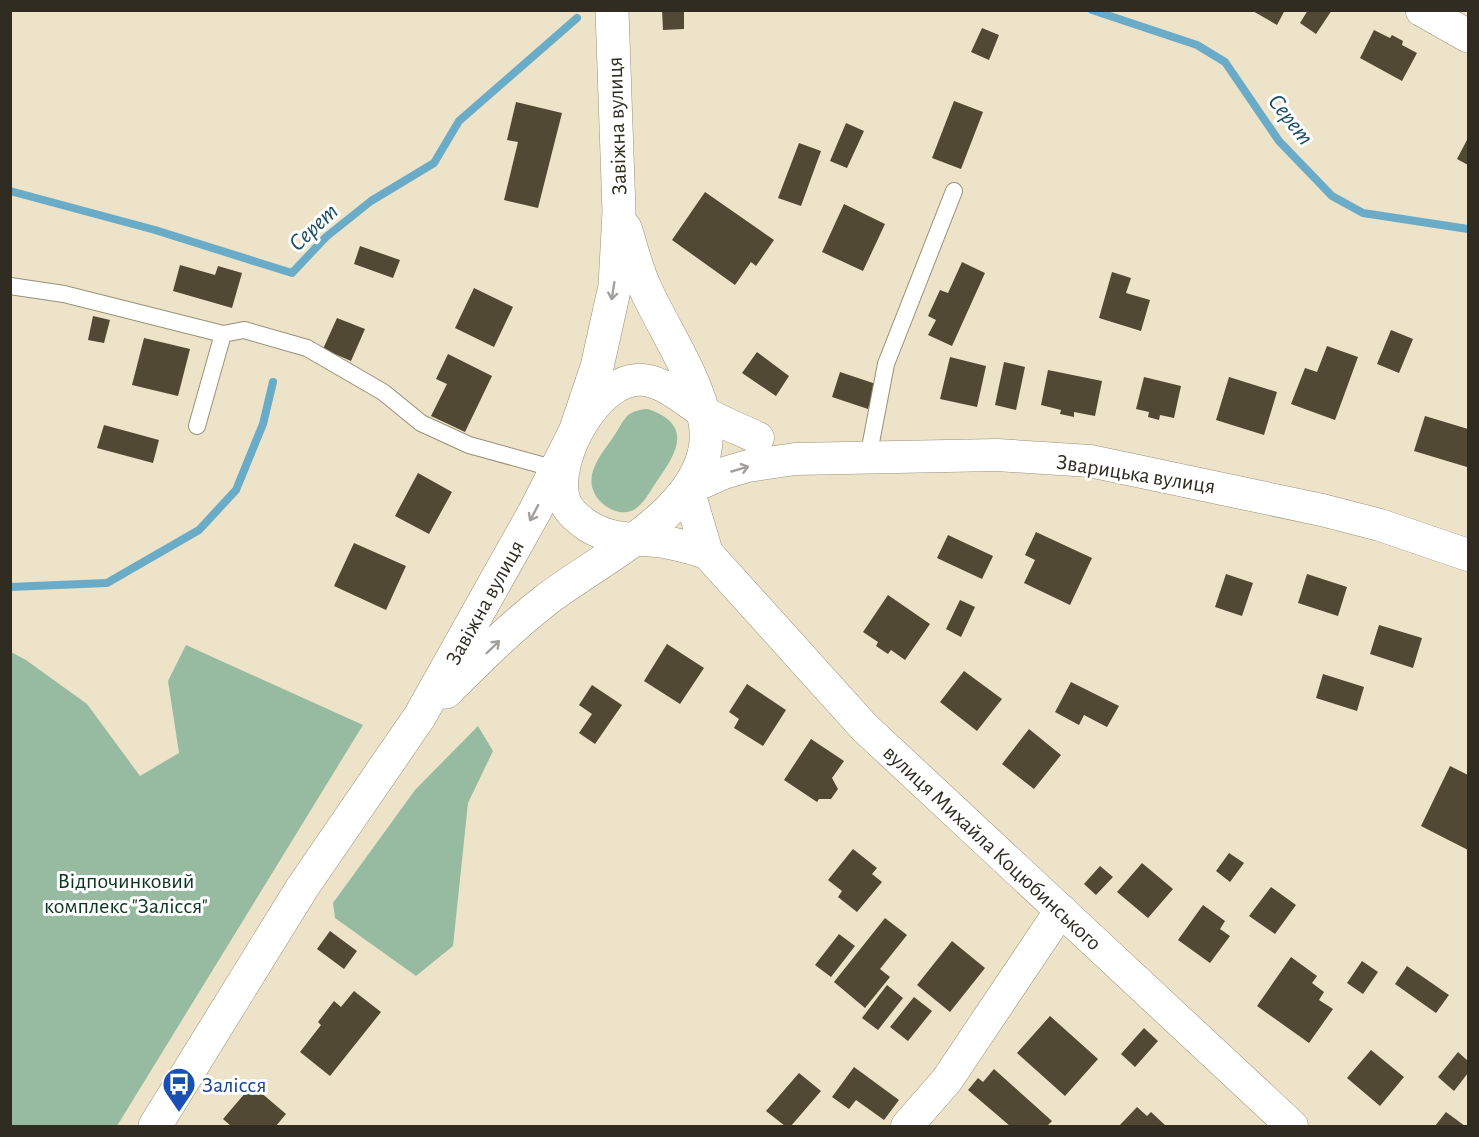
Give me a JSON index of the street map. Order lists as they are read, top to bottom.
{
  "streets": {
    "main road": ["Завіжна вулиця"],
    "street": ["Зварицька вулиця", "вулиця Михайла Коцюбинського"]
  },
  "crossings": [
    ["Завіжна вулиця", "Зварицька вулиця"]
  ],
  "one_way": ["Завіжна вулиця"],
  "water": ["Серет"],
  "parks": ["Відпочинковий комплекс \"Залісся\""],
  "places": {
    "bus stop": ["Залісся"]
  }
}
